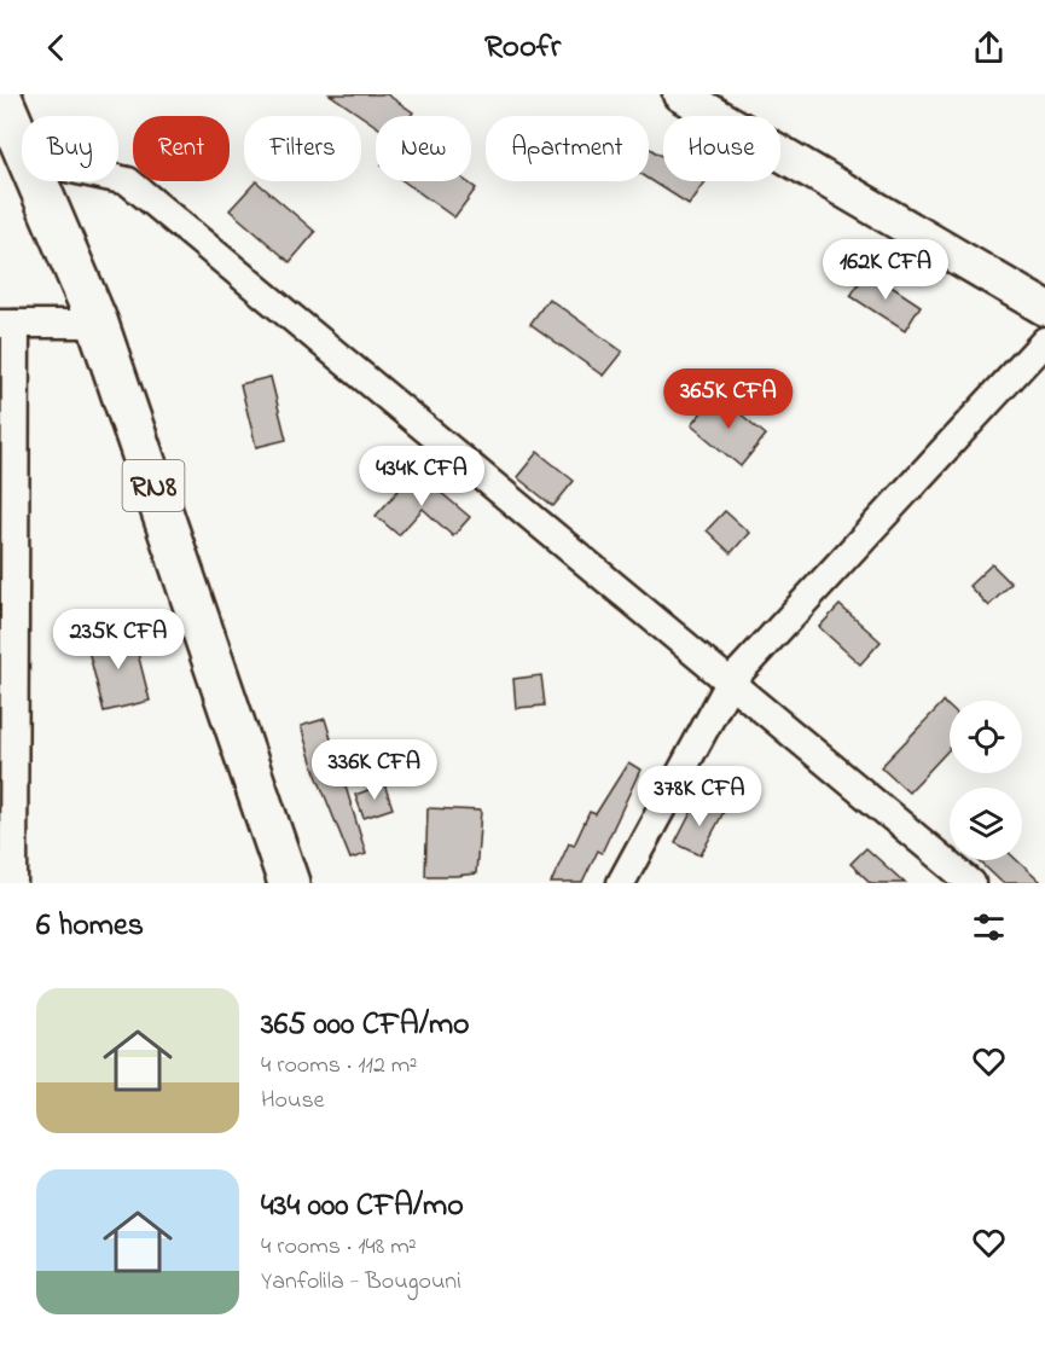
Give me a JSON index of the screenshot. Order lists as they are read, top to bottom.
{
  "streets": {
    "main road": ["RN8"]
  },
  "page": {
    "header": "Roofr",
    "chip": [
      "Buy",
      "Rent",
      "Filters",
      "New",
      "Apartment",
      "House"
    ],
    "price": [
      "162K CFA",
      "365K CFA",
      "434K CFA",
      "235K CFA",
      "336K CFA",
      "378K CFA"
    ],
    "heading": "6 homes",
    "list": [
      {
        "name": "365 000 CFA/mo",
        "note": "4 rooms · 112 m² · House"
      },
      {
        "name": "434 000 CFA/mo",
        "note": "4 rooms · 148 m² · Yanfolila - Bougouni"
      }
    ]
  }
}
